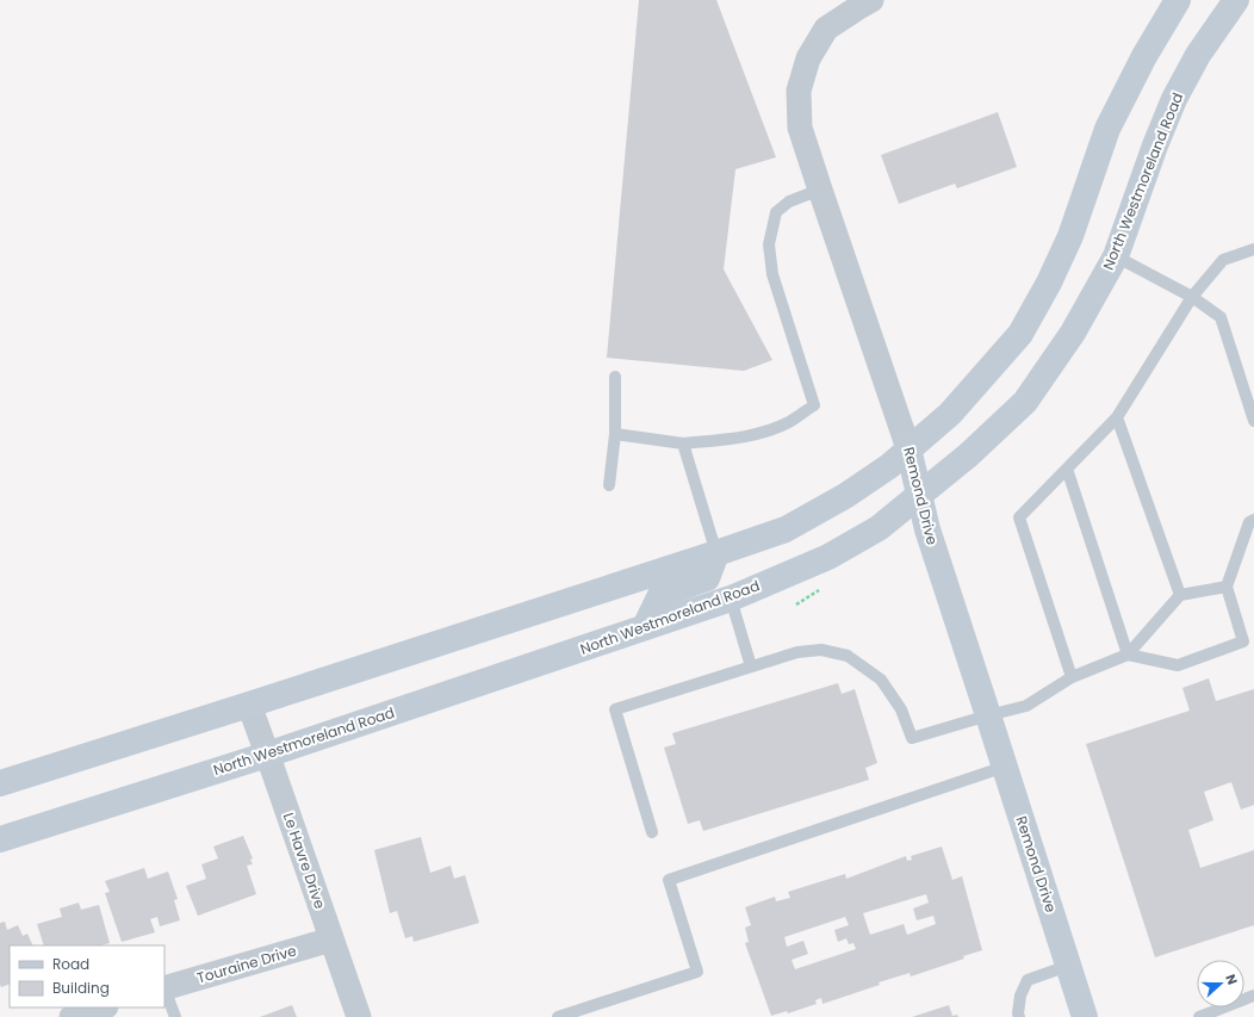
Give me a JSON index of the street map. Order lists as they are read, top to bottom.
{
  "streets": {
    "main road": ["North Westmoreland Road", "Remond Drive"],
    "street": ["Le Havre Drive", "Touraine Drive"]
  },
  "crossings": [
    ["North Westmoreland Road", "Remond Drive"],
    ["North Westmoreland Road", "Le Havre Drive"],
    ["Le Havre Drive", "Touraine Drive"]
  ],
  "legend": ["Road", "Building"],
  "north": "right"
}
